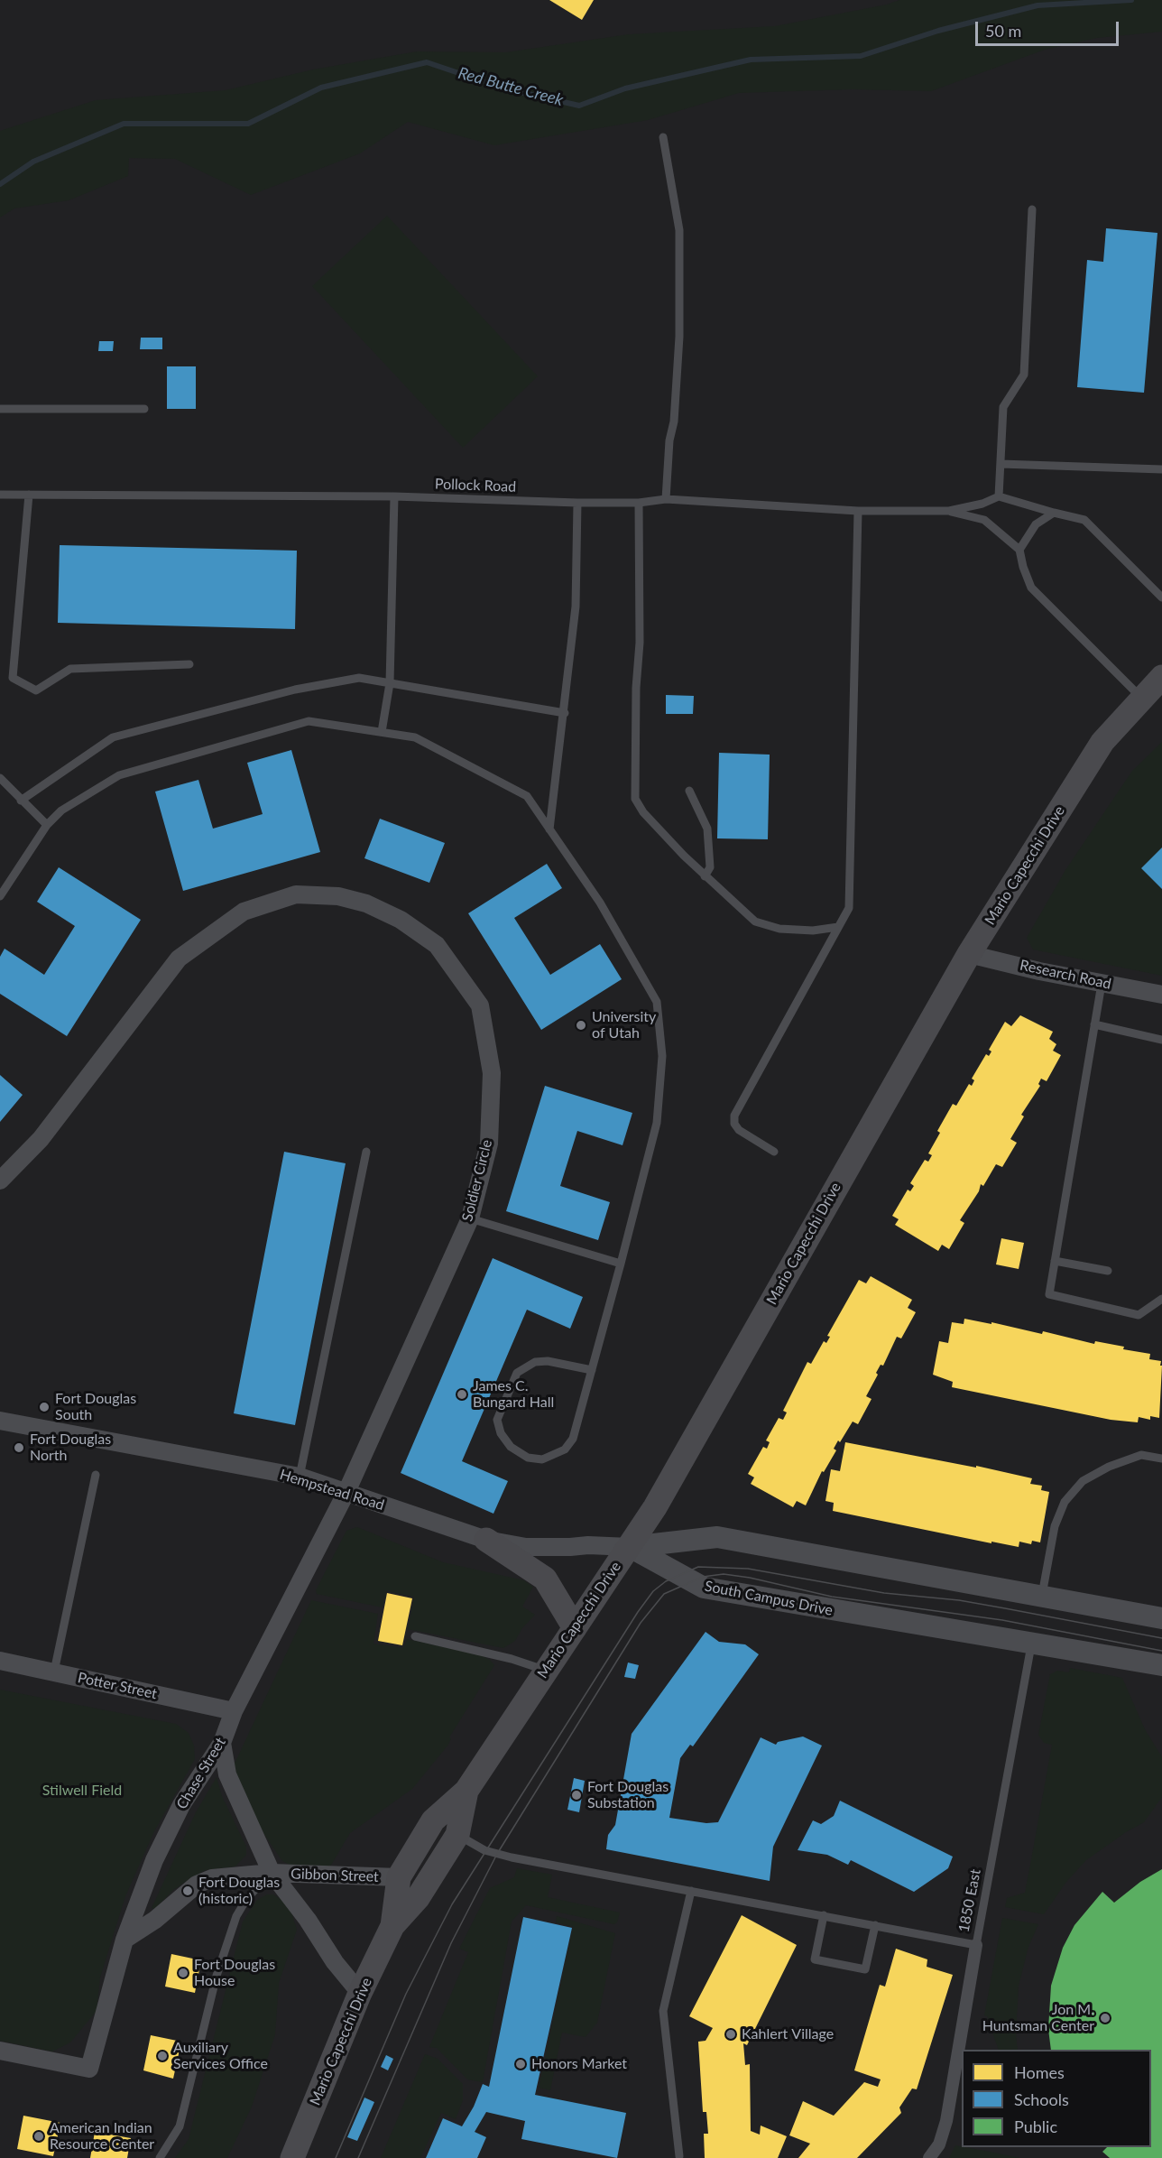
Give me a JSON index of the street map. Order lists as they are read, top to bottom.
{
  "streets": {
    "main road": ["Mario Capecchi Drive"],
    "street": [
      "Research Road",
      "Soldier Circle",
      "Hempstead Road",
      "South Campus Drive",
      "Potter Street",
      "Chase Street",
      "Gibbon Street",
      "1850 East"
    ],
    "lane": ["Pollock Road"]
  },
  "crossings": [
    ["Mario Capecchi Drive", "Research Road"],
    ["Mario Capecchi Drive", "Hempstead Road"],
    ["Mario Capecchi Drive", "South Campus Drive"],
    ["Mario Capecchi Drive", "Gibbon Street"],
    ["Soldier Circle", "Hempstead Road"],
    ["Soldier Circle", "Chase Street"],
    ["Hempstead Road", "South Campus Drive"],
    ["Hempstead Road", "Chase Street"],
    ["South Campus Drive", "1850 East"],
    ["Potter Street", "Chase Street"],
    ["Chase Street", "Gibbon Street"]
  ],
  "water": ["Red Butte Creek"],
  "parks": ["Stilwell Field"],
  "places": [
    "University of Utah",
    "James C. Bungard Hall",
    "Fort Douglas South",
    "Fort Douglas North",
    "Fort Douglas Substation",
    "Fort Douglas (historic)",
    "Fort Douglas House",
    "Jon M. Huntsman Center",
    "Kahlert Village",
    "Auxiliary Services Office",
    "Honors Market",
    "American Indian Resource Center"
  ],
  "legend": ["Homes", "Schools", "Public"],
  "scale_bar": "50 m"
}
